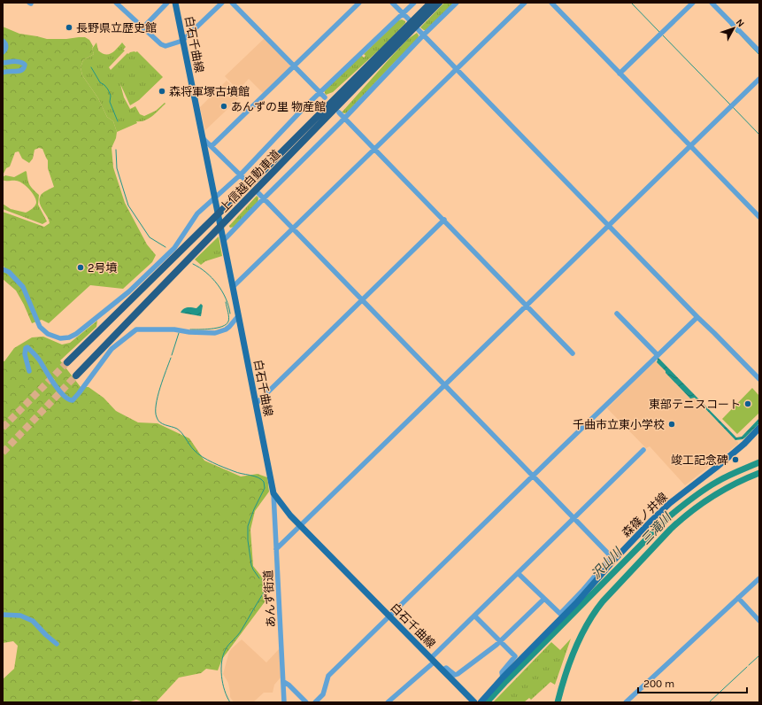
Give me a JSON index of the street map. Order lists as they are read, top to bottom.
{
  "streets": {
    "highway": ["上信越自動車道"],
    "main road": ["白石千曲線", "森篠ノ井線"],
    "street": ["あんず街道"]
  },
  "crossings": [
    ["白石千曲線", "あんず街道"]
  ],
  "water": ["三滝川", "沢山川"],
  "places": [
    "長野県立歴史館",
    "森将軍塚古墳館",
    "あんずの里 物産館",
    "2号墳",
    "東部テニスコート",
    "千曲市立東小学校",
    "竣工記念碑"
  ],
  "scale_bar": "200 m",
  "north": "top right"
}
